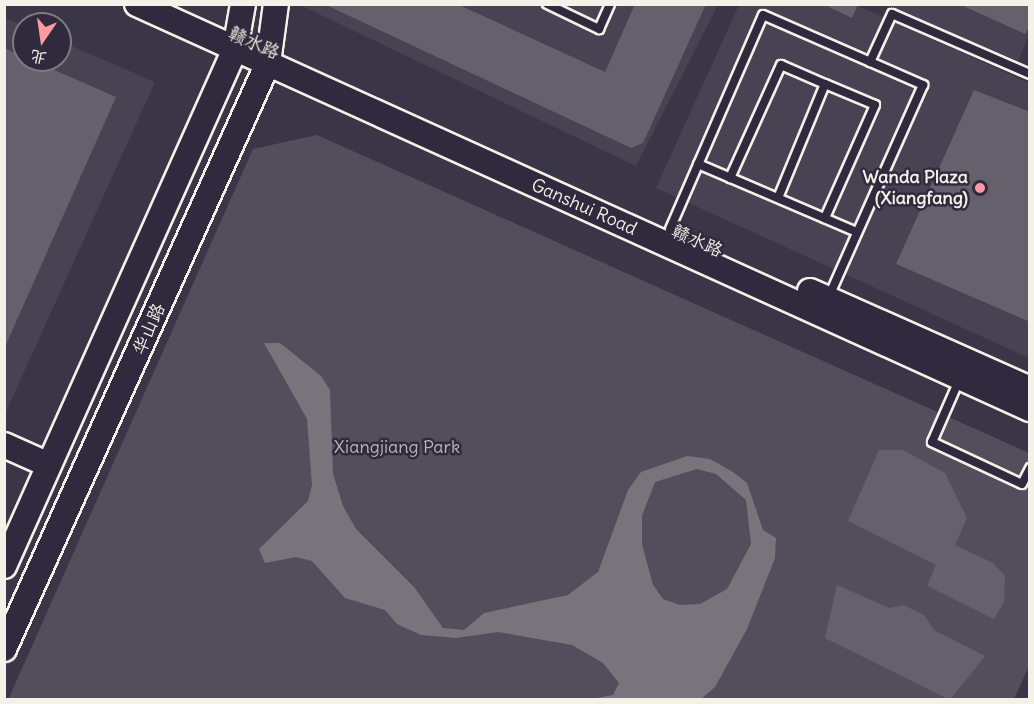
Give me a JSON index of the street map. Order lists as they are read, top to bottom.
{
  "streets": {
    "main road": ["赣水路", "Ganshui Road", "华山路"]
  },
  "crossings": [
    ["赣水路", "Ganshui Road"],
    ["赣水路", "华山路"],
    ["Ganshui Road", "华山路"]
  ],
  "parks": ["Xiangjiang Park"],
  "places": ["Wanda Plaza (Xiangfang)"],
  "north": "bottom"
}
